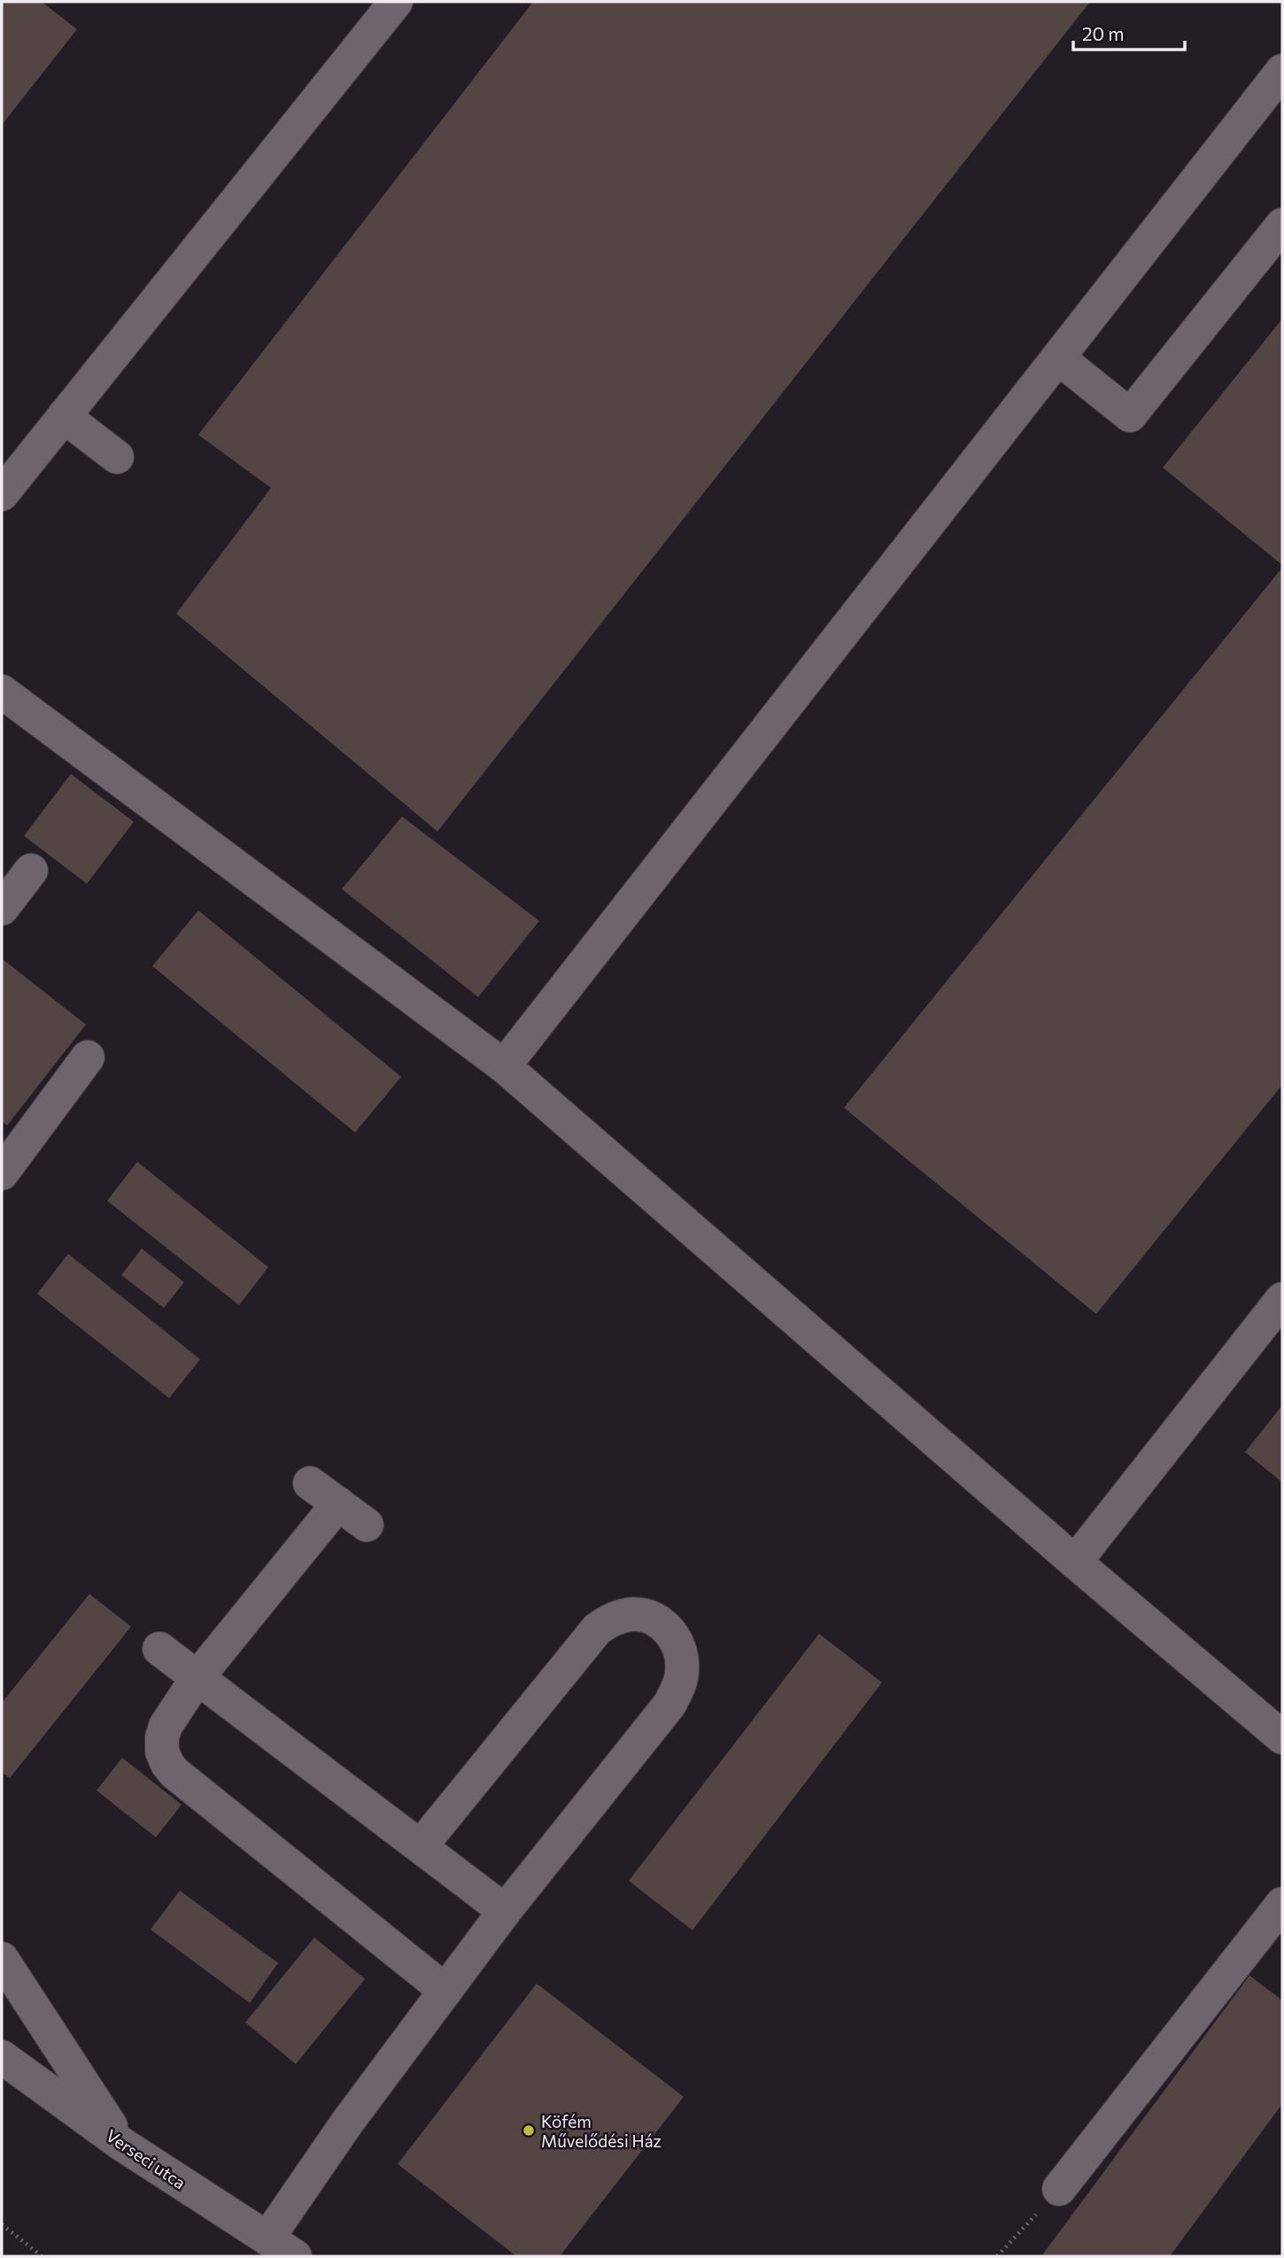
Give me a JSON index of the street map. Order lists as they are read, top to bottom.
{
  "streets": {
    "street": ["Verseci utca"]
  },
  "places": ["Köfém Művelődési Ház"],
  "scale_bar": "20 m"
}
